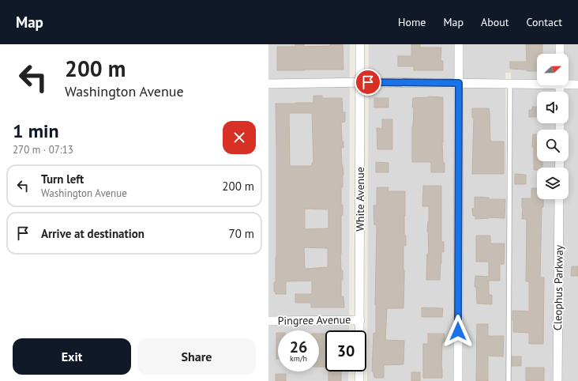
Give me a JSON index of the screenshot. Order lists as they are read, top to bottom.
{
  "streets": {
    "street": ["White Avenue", "Cleophus Parkway", "Pingree Avenue"]
  },
  "crossings": [
    ["White Avenue", "Pingree Avenue"]
  ],
  "north": "right",
  "page": {
    "header": "Map",
    "nav": [
      "Home",
      "Map",
      "About",
      "Contact"
    ],
    "turn": ["200 m", "Washington Avenue"],
    "heading": ["1 min", "270 m · 07:13"],
    "list": [
      {
        "name": "Turn left",
        "note": "Washington Avenue",
        "value": "200 m"
      },
      {
        "name": "Arrive at destination",
        "value": "70 m"
      }
    ],
    "speed": "26 km/h",
    "limit": "30",
    "buttons": ["Exit", "Share"]
  }
}
